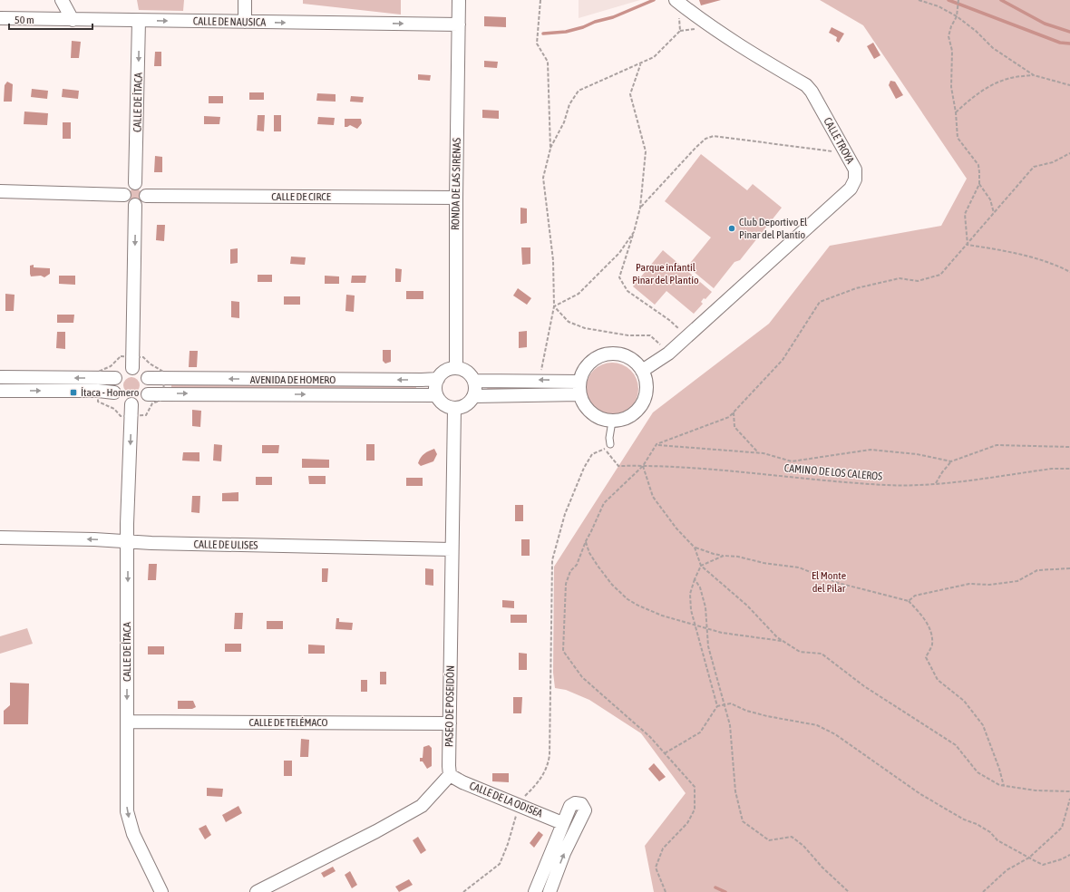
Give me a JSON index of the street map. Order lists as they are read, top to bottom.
{
  "streets": {
    "street": [
      "CALLE DE NAUSICA",
      "CALLE DE ÍTACA",
      "CALLE TROYA",
      "RONDA DE LAS SIRENAS",
      "CALLE DE CIRCE",
      "AVENIDA DE HOMERO",
      "CALLE DE ULISES",
      "PASEO DE POSEIDÓN",
      "CALLE DE TELÉMACO",
      "CALLE DE LA ODISEA"
    ],
    "path": ["CAMINO DE LOS CALEROS"]
  },
  "crossings": [
    ["CALLE DE NAUSICA", "CALLE DE ÍTACA"],
    ["CALLE DE NAUSICA", "RONDA DE LAS SIRENAS"],
    ["CALLE DE ÍTACA", "CALLE DE CIRCE"],
    ["CALLE DE ÍTACA", "AVENIDA DE HOMERO"],
    ["CALLE DE ÍTACA", "CALLE DE ULISES"],
    ["CALLE DE ÍTACA", "CALLE DE TELÉMACO"],
    ["RONDA DE LAS SIRENAS", "CALLE DE CIRCE"],
    ["RONDA DE LAS SIRENAS", "AVENIDA DE HOMERO"],
    ["RONDA DE LAS SIRENAS", "PASEO DE POSEIDÓN"],
    ["AVENIDA DE HOMERO", "PASEO DE POSEIDÓN"],
    ["CALLE DE ULISES", "PASEO DE POSEIDÓN"],
    ["PASEO DE POSEIDÓN", "CALLE DE TELÉMACO"],
    ["PASEO DE POSEIDÓN", "CALLE DE LA ODISEA"]
  ],
  "one_way": ["CALLE DE NAUSICA", "CALLE DE ÍTACA"],
  "parks": ["Parque infantil Pinar del Plantío", "El Monte del Pilar"],
  "places": {
    "other": ["Club Deportivo El Pinar del Plantío"],
    "transit": ["Ítaca - Homero"]
  },
  "scale_bar": "50 m"
}
